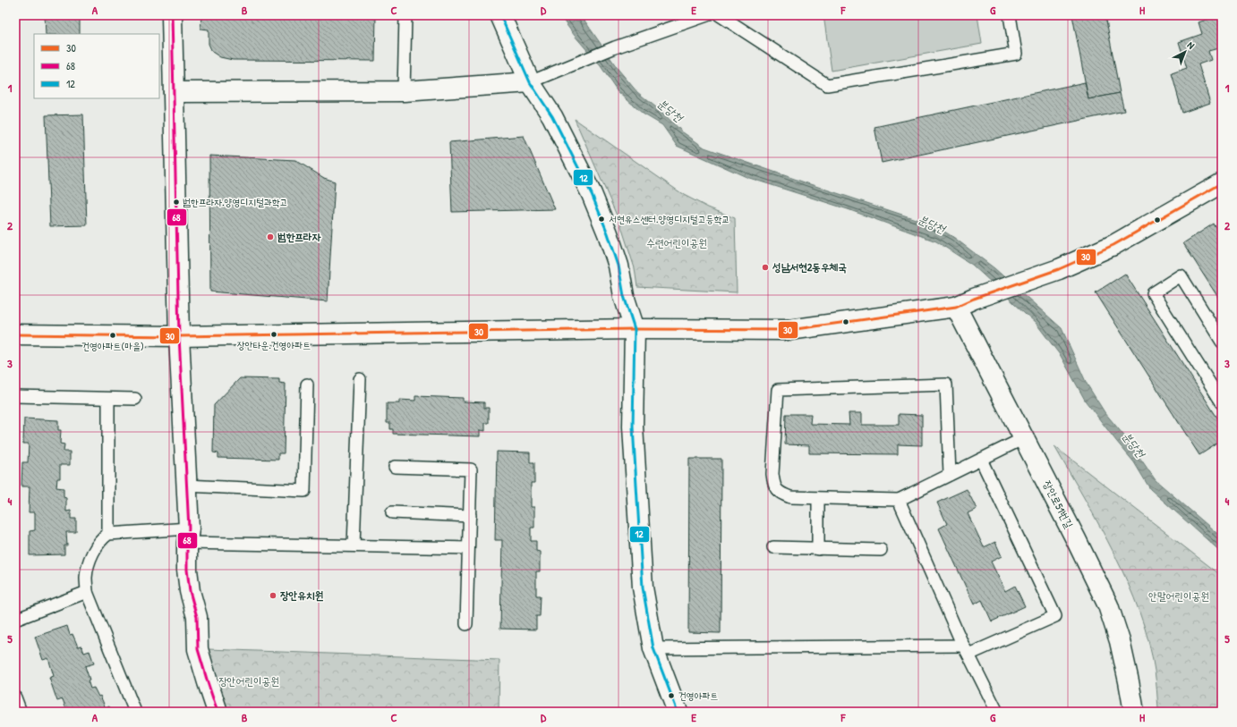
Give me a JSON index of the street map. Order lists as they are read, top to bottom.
{
  "streets": {
    "street": ["장안로51번길"]
  },
  "water": ["분당천"],
  "parks": ["수련어린이공원", "안말어린이공원", "장안어린이공원"],
  "places": [
    "범한프라자.양영디지털과학고",
    "서현유스센터.양영디지털고등학교",
    "범한프라자",
    "성남서현2동우체국",
    "장안타운.건영아파트",
    "건영아파트(마을)",
    "장안유치원",
    "건영아파트"
  ],
  "lines": ["transit line 68", "transit line 12", "transit line 30"],
  "legend": ["30", "68", "12"],
  "north": "top right",
  "grid": {
    "columns": [
      "A",
      "B",
      "C",
      "D",
      "E",
      "F",
      "G",
      "H"
    ],
    "rows": [
      "1",
      "2",
      "3",
      "4",
      "5"
    ]
  }
}
